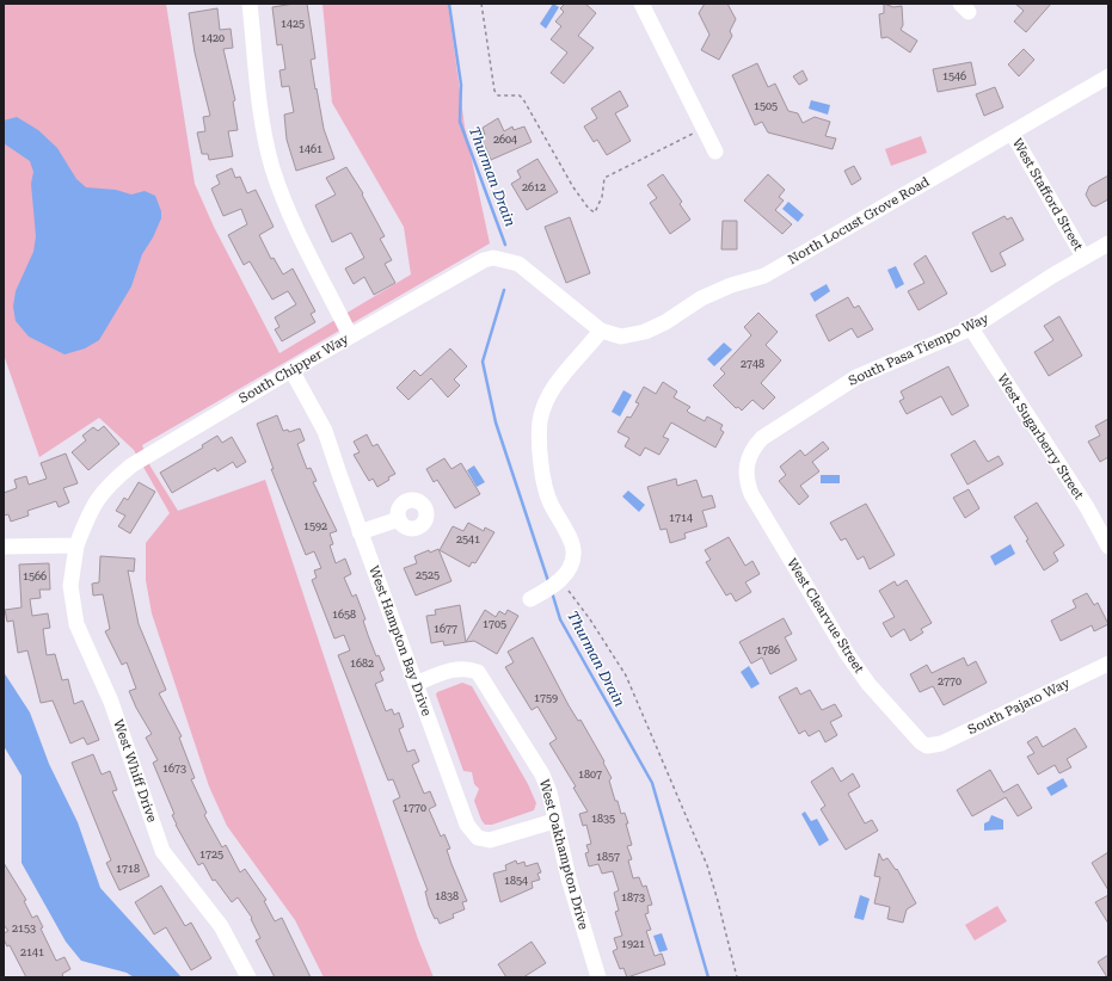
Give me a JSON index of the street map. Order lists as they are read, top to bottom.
{
  "streets": {
    "street": [
      "West Stafford Street",
      "North Locust Grove Road",
      "South Pasa Tiempo Way",
      "South Chipper Way",
      "West Sugarberry Street",
      "West Clearvue Street",
      "West Hampton Bay Drive",
      "South Pajaro Way",
      "West Whiff Drive",
      "West Oakhampton Drive"
    ]
  },
  "crossings": [
    ["West Stafford Street", "North Locust Grove Road"],
    ["West Stafford Street", "South Pasa Tiempo Way"],
    ["North Locust Grove Road", "South Chipper Way"],
    ["South Pasa Tiempo Way", "West Sugarberry Street"],
    ["South Pasa Tiempo Way", "West Clearvue Street"],
    ["South Chipper Way", "West Hampton Bay Drive"],
    ["South Chipper Way", "West Whiff Drive"],
    ["West Clearvue Street", "South Pajaro Way"],
    ["West Hampton Bay Drive", "West Oakhampton Drive"]
  ],
  "water": ["Thurman Drain"],
  "house_numbers": [
    "1425",
    "1420",
    "1546",
    "1505",
    "2604",
    "1461",
    "2612",
    "2748",
    "1714",
    "1592",
    "2541",
    "2525",
    "1566",
    "1658",
    "1705",
    "1677",
    "1786",
    "1682",
    "2770",
    "1759",
    "1673",
    "1807",
    "1770",
    "1835",
    "1725",
    "1857",
    "1718",
    "1854",
    "1838",
    "1873",
    "2153",
    "1921",
    "2141"
  ]
}
